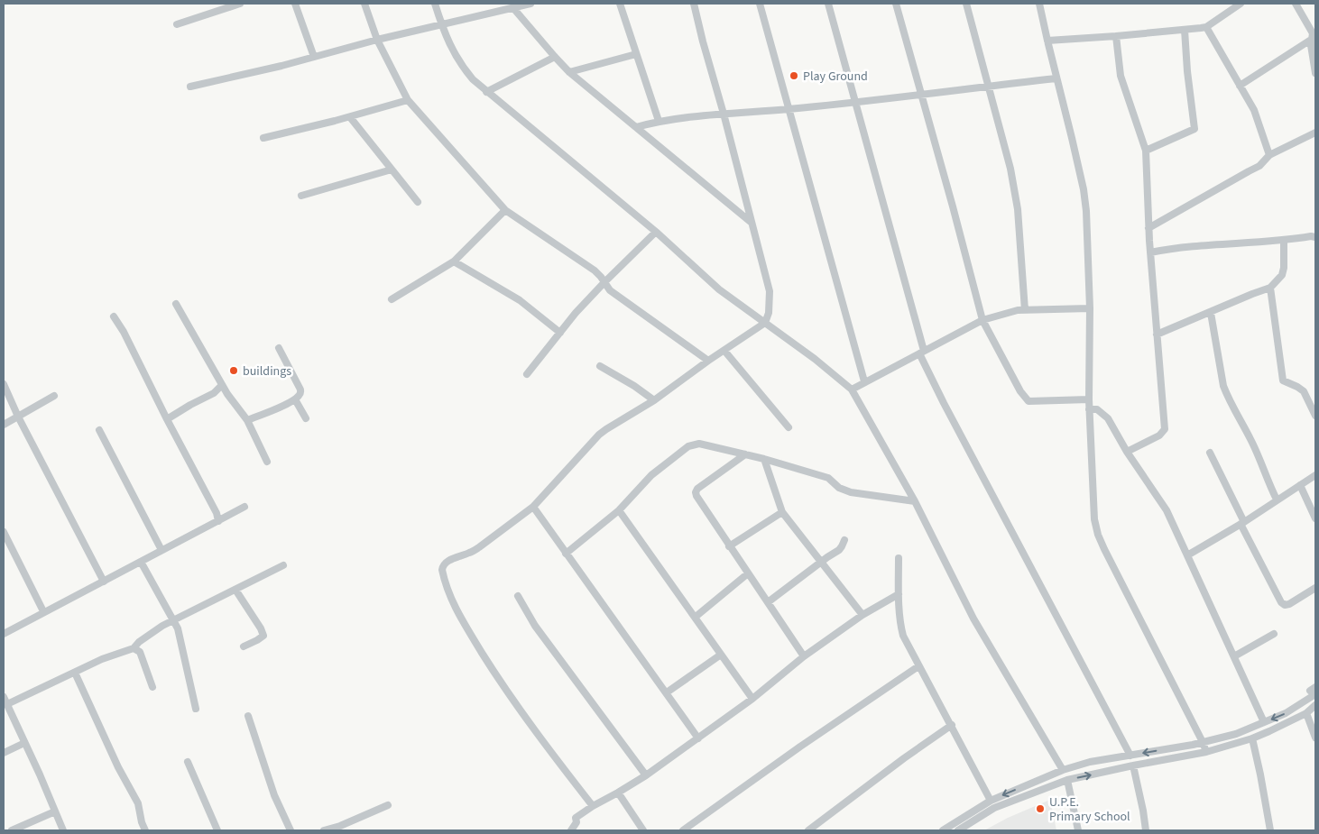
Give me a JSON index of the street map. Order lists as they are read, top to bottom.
{
  "places": ["Play Ground", "buildings", "U.P.E. Primary School"]
}
